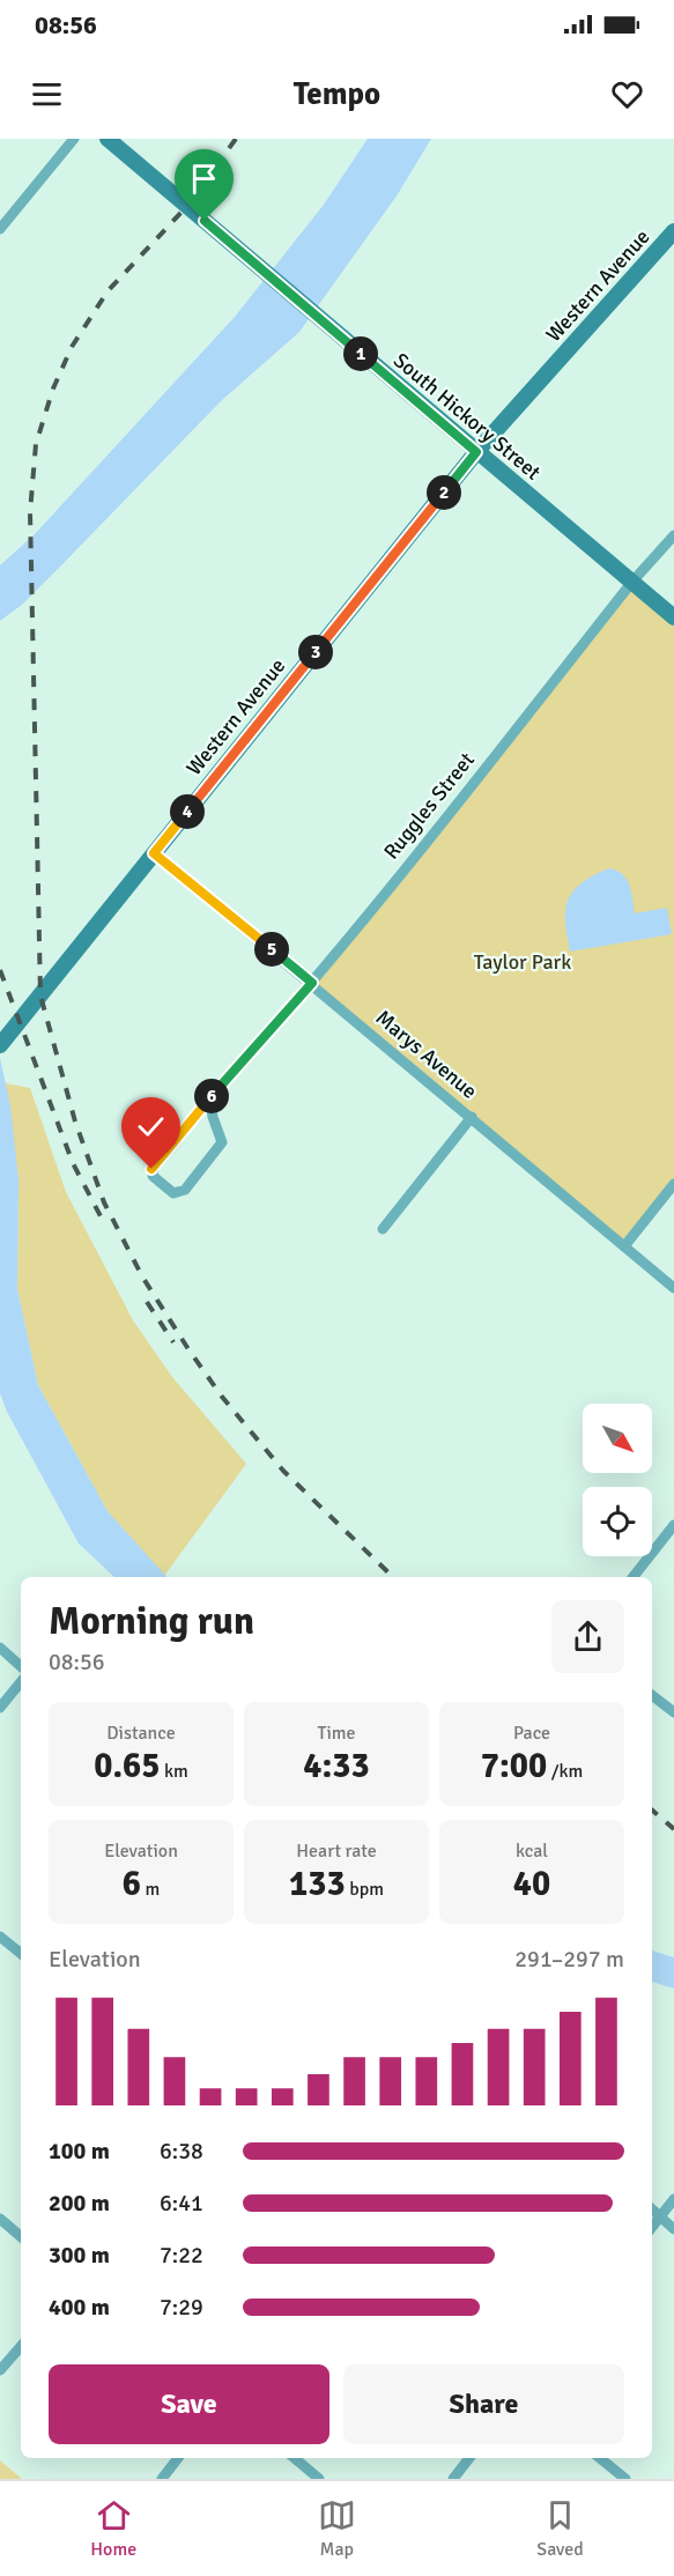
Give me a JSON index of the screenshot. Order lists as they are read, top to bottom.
{
  "streets": {
    "street": [
      "Western Avenue",
      "South Hickory Street",
      "Ruggles Street",
      "Marys Avenue"
    ]
  },
  "crossings": [
    ["Western Avenue", "South Hickory Street"],
    ["Western Avenue", "Marys Avenue"],
    ["South Hickory Street", "Ruggles Street"],
    ["Ruggles Street", "Marys Avenue"]
  ],
  "parks": ["Taylor Park"],
  "north": "bottom right",
  "page": {
    "status": "08:56",
    "header": "Tempo",
    "pins": [
      "1",
      "2",
      "3",
      "4",
      "5",
      "6"
    ],
    "heading": ["Morning run", "08:56"],
    "stats": [
      ["Distance", "0.65 km"],
      ["Time", "4:33"],
      ["Pace", "7:00 /km"],
      ["Elevation", "6 m"],
      ["Heart rate", "133 bpm"],
      ["kcal", "40"]
    ],
    "chart": ["Elevation", "291–297 m"],
    "list": [
      {
        "name": "100 m",
        "note": "6:38"
      },
      {
        "name": "200 m",
        "note": "6:41"
      },
      {
        "name": "300 m",
        "note": "7:22"
      },
      {
        "name": "400 m",
        "note": "7:29"
      }
    ],
    "buttons": ["Save", "Share"],
    "tabs": ["Home", "Map", "Saved"]
  }
}
